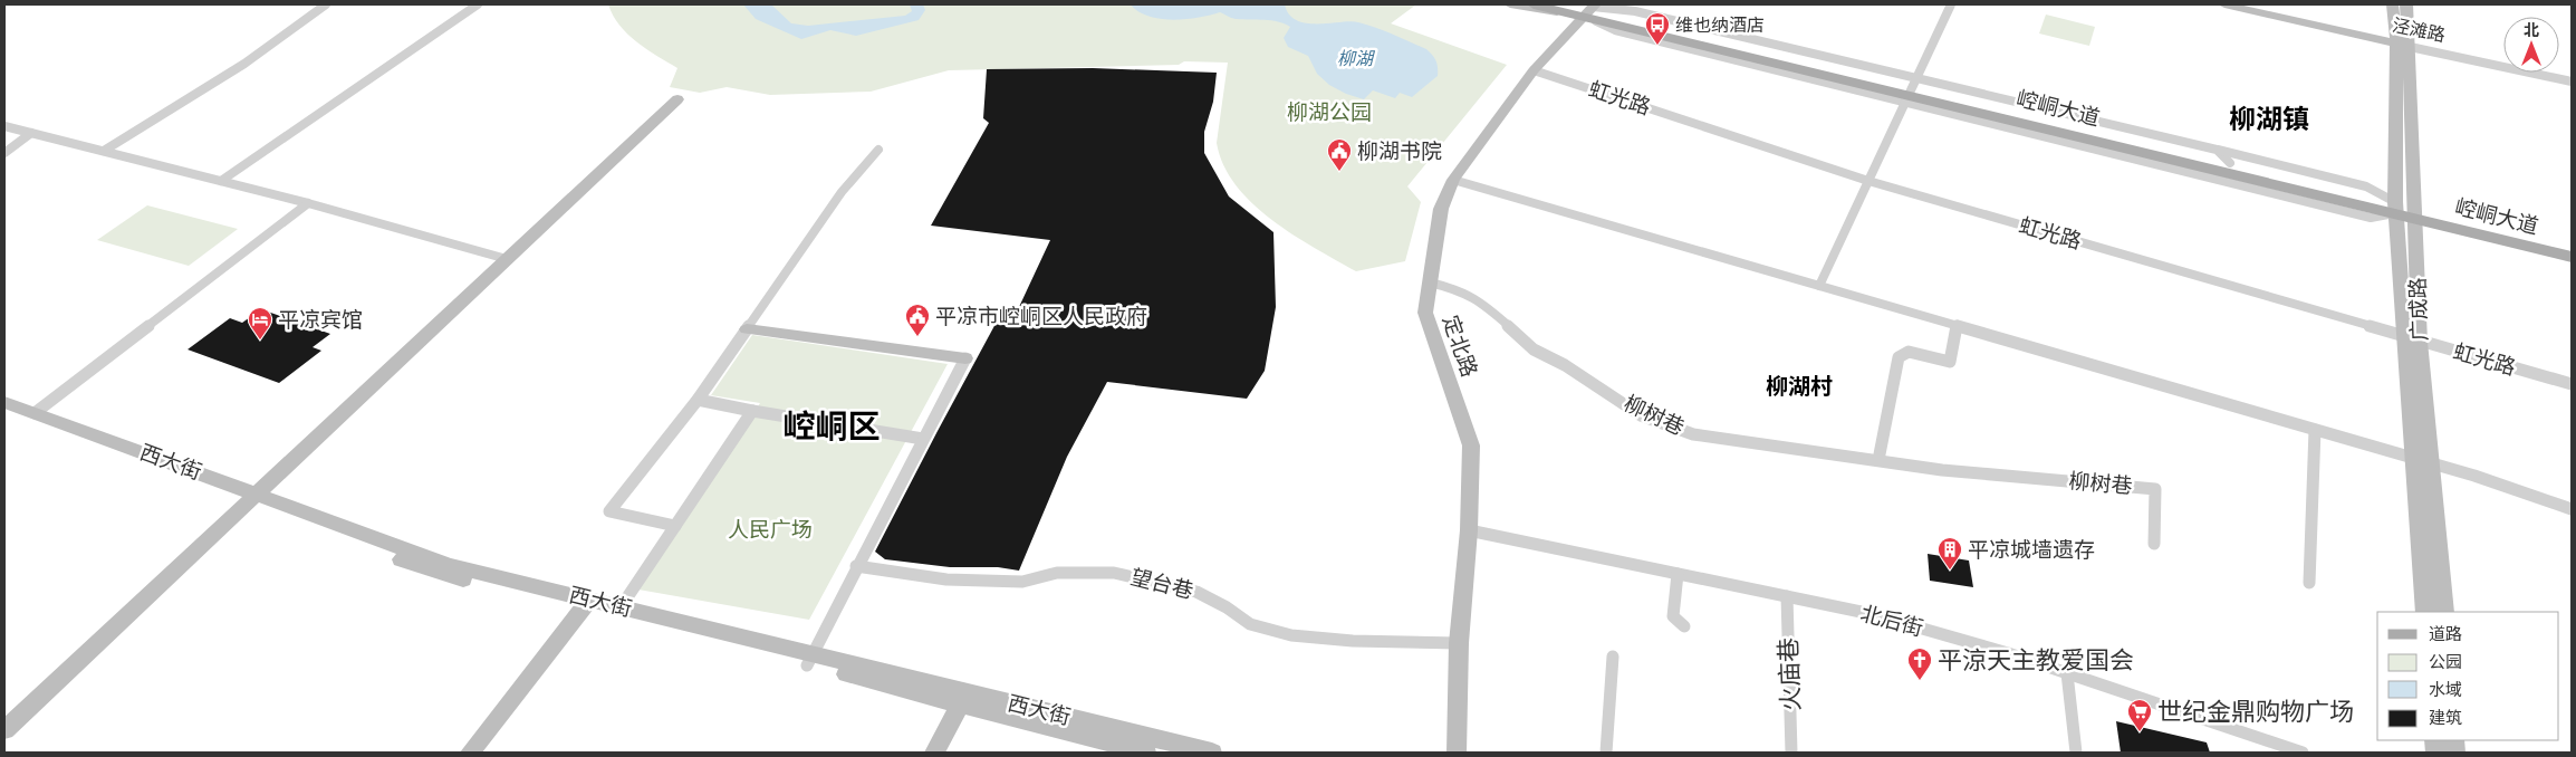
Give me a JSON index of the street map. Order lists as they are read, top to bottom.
{
  "streets": {
    "main road": [
      "泾滩路",
      "崆峒大道",
      "广成路",
      "定北路",
      "西大街"
    ],
    "street": [
      "虹光路",
      "柳树巷",
      "望台巷",
      "北后街",
      "火庙巷"
    ]
  },
  "crossings": [
    ["泾滩路", "广成路"],
    ["虹光路", "广成路"],
    ["虹光路", "定北路"],
    ["崆峒大道", "广成路"],
    ["崆峒大道", "定北路"],
    ["定北路", "柳树巷"],
    ["定北路", "望台巷"],
    ["定北路", "北后街"],
    ["北后街", "火庙巷"]
  ],
  "districts": ["柳湖镇", "柳湖村", "崆峒区"],
  "water": ["柳湖"],
  "parks": ["柳湖公园", "人民广场"],
  "places": {
    "bus stop": ["维也纳酒店"],
    "public building": ["柳湖书院", "平凉市崆峒区人民政府"],
    "hotel": ["平凉宾馆"],
    "building": ["平凉城墙遗存"],
    "church": ["平涼天主教爱国会"],
    "supermarket": ["世纪金鼎购物广场"]
  },
  "legend": [
    "道路",
    "公园",
    "水域",
    "建筑"
  ],
  "north": "top"
}
